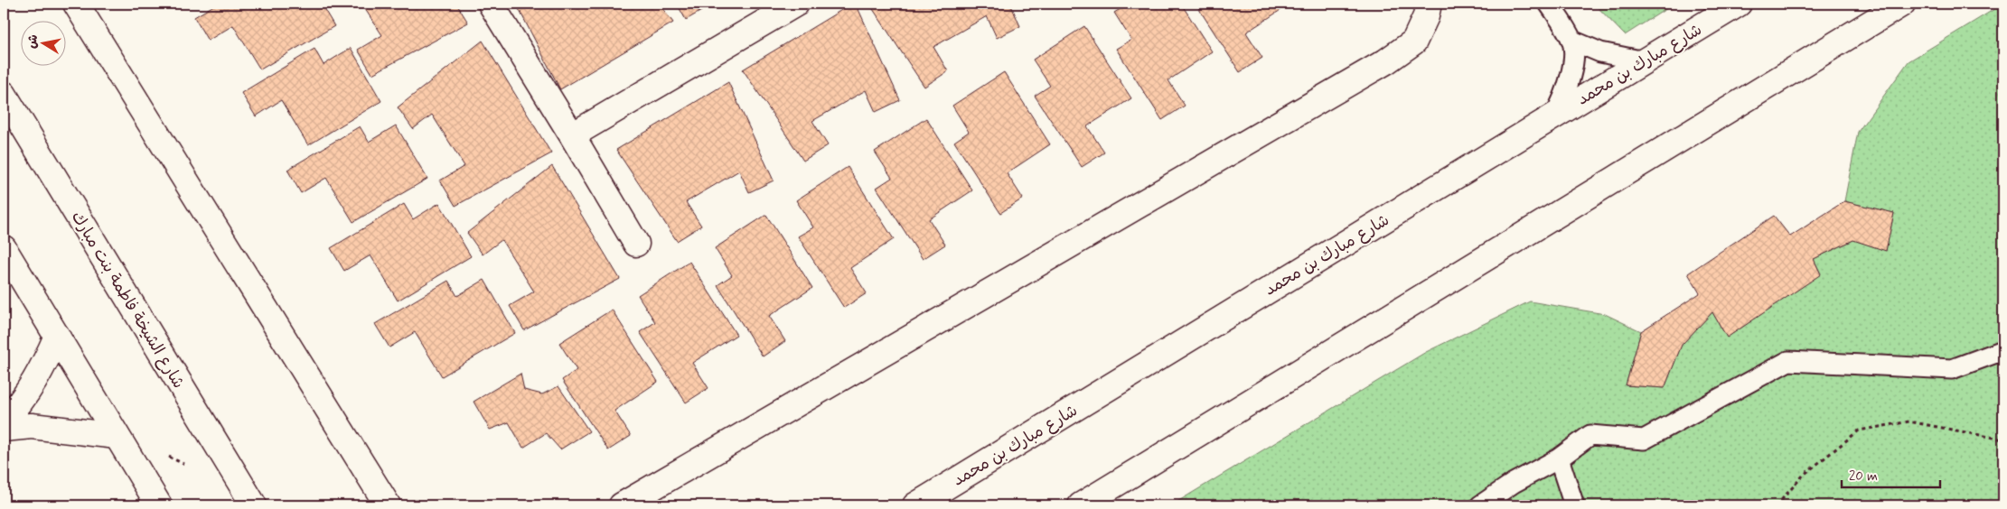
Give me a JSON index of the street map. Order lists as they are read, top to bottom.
{
  "streets": {
    "main road": ["شارع مبارك بن محمد", "شارع الشيخة فاطمة بنت مبارك"]
  },
  "scale_bar": "20 m",
  "north": "left"
}
